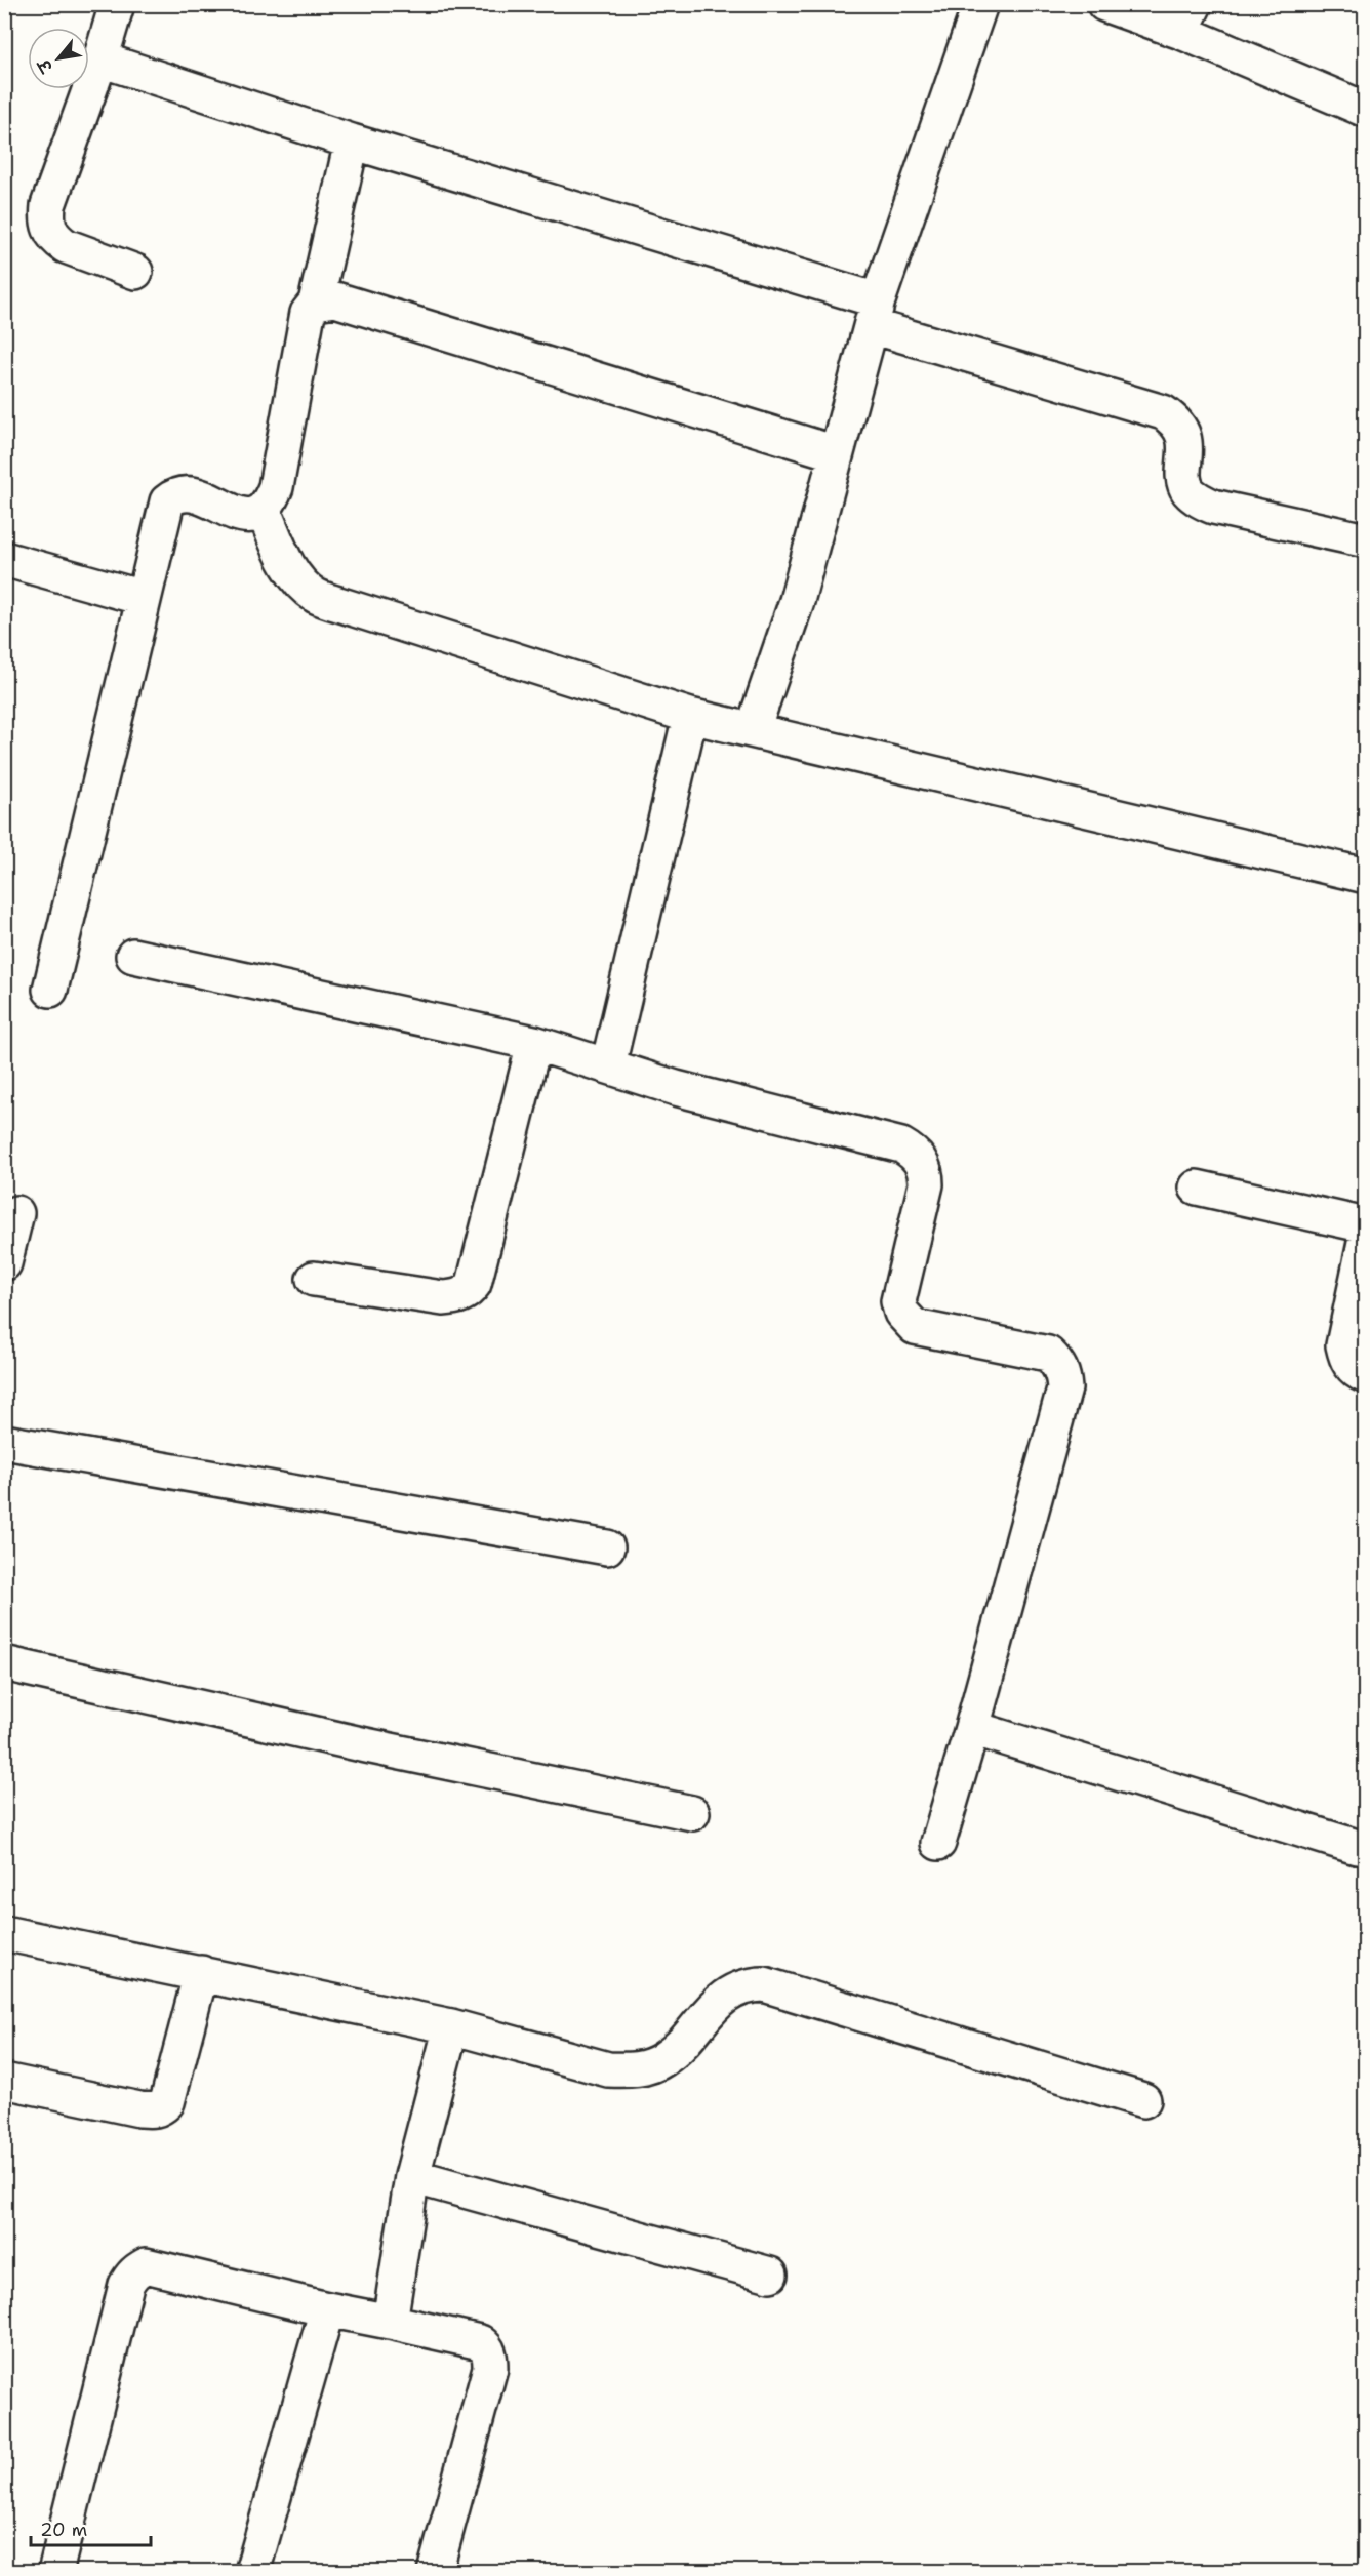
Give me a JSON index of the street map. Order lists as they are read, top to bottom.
{
  "scale_bar": "20 m",
  "north": "bottom left"
}
